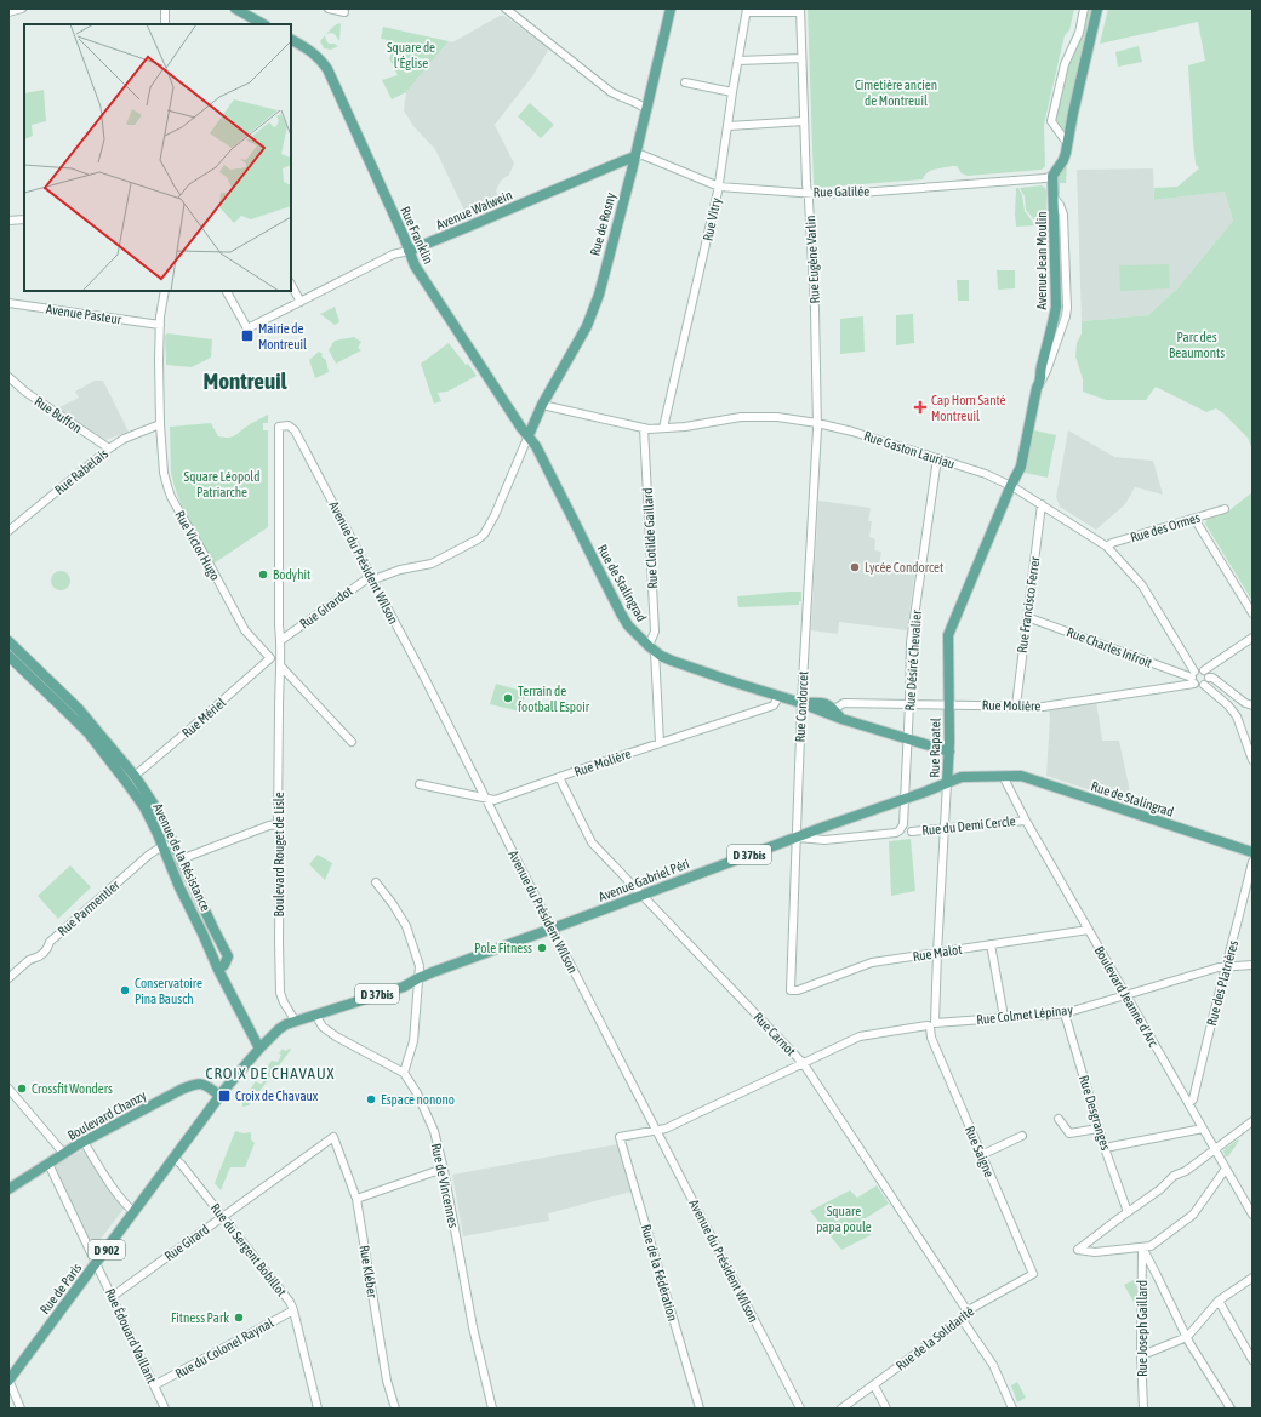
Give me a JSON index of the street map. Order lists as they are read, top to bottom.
{
  "streets": {
    "main road": [
      "Avenue Walwein",
      "Rue de Rosny",
      "Rue Franklin",
      "Avenue Jean Moulin",
      "Rue de Stalingrad",
      "Rue Rapatel",
      "D 37bis",
      "Avenue de la Résistance",
      "Avenue Gabriel Péri",
      "Boulevard Chanzy",
      "D 902",
      "Rue de Paris"
    ],
    "street": [
      "Rue Galilée",
      "Rue Vitry",
      "Rue Eugène Varlin",
      "Avenue Pasteur",
      "Rue Buffon",
      "Rue Gaston Lauriau",
      "Rue Rabelais",
      "Rue des Ormes",
      "Rue Clotilde Gaillard",
      "Rue Victor Hugo",
      "Avenue du Président Wilson",
      "Rue Francisco Ferrer",
      "Rue Girardot",
      "Rue Charles Infroit",
      "Rue Désiré Chevalier",
      "Rue Molière",
      "Rue Condorcet",
      "Rue Mériel",
      "Rue du Demi Cercle",
      "Boulevard Rouget de Lisle",
      "Rue Parmentier",
      "Rue Malot",
      "Rue des Platrières",
      "Boulevard Jeanne d'Arc",
      "Rue Colmet Lépinay",
      "Rue Carnot",
      "Rue Desgranges",
      "Rue Saigne",
      "Rue de Vincennes",
      "Rue Girard",
      "Rue du Sergent Bobillot",
      "Rue Kléber",
      "Rue de la Fédération",
      "Rue Joseph Gaillard",
      "Rue Édouard Vaillant",
      "Rue de la Solidarité",
      "Rue du Colonel Raynal"
    ]
  },
  "crossings": [
    ["Rue Galilée", "Avenue Walwein"],
    ["Rue Galilée", "Rue Vitry"],
    ["Rue Galilée", "Rue de Rosny"],
    ["Rue Galilée", "Rue Eugène Varlin"],
    ["Rue Galilée", "Avenue Jean Moulin"],
    ["Avenue Walwein", "Rue de Rosny"],
    ["Avenue Walwein", "Rue Franklin"],
    ["Rue Vitry", "Rue Gaston Lauriau"],
    ["Rue de Rosny", "Rue Franklin"],
    ["Rue de Rosny", "Rue Gaston Lauriau"],
    ["Rue de Rosny", "Rue de Stalingrad"],
    ["Rue de Rosny", "Rue Girardot"],
    ["Rue Franklin", "Rue de Stalingrad"],
    ["Rue Franklin", "Rue Girardot"],
    ["Rue Eugène Varlin", "Rue Gaston Lauriau"],
    ["Rue Eugène Varlin", "Rue Condorcet"],
    ["Avenue Jean Moulin", "Rue Gaston Lauriau"],
    ["Avenue Jean Moulin", "Rue Rapatel"],
    ["Avenue Pasteur", "Rue Victor Hugo"],
    ["Rue Buffon", "Rue Rabelais"],
    ["Rue Gaston Lauriau", "Rue des Ormes"],
    ["Rue Gaston Lauriau", "Rue Clotilde Gaillard"],
    ["Rue Gaston Lauriau", "Rue Francisco Ferrer"],
    ["Rue Gaston Lauriau", "Rue Charles Infroit"],
    ["Rue Gaston Lauriau", "Rue Désiré Chevalier"],
    ["Rue Gaston Lauriau", "Rue Molière"],
    ["Rue Gaston Lauriau", "Rue Condorcet"],
    ["Rue Gaston Lauriau", "Rue Rapatel"],
    ["Rue Rabelais", "Rue Victor Hugo"],
    ["Rue Clotilde Gaillard", "Rue de Stalingrad"],
    ["Rue Clotilde Gaillard", "Rue Molière"],
    ["Rue Victor Hugo", "Rue Mériel"],
    ["Rue Victor Hugo", "Boulevard Rouget de Lisle"],
    ["Avenue du Président Wilson", "Rue Girardot"],
    ["Avenue du Président Wilson", "Rue Molière"],
    ["Avenue du Président Wilson", "Boulevard Rouget de Lisle"],
    ["Avenue du Président Wilson", "Avenue Gabriel Péri"],
    ["Avenue du Président Wilson", "Rue Colmet Lépinay"],
    ["Rue de Stalingrad", "Rue Girardot"],
    ["Rue de Stalingrad", "Rue Molière"],
    ["Rue de Stalingrad", "Rue Condorcet"],
    ["Rue de Stalingrad", "Avenue Gabriel Péri"],
    ["Rue de Stalingrad", "Boulevard Jeanne d'Arc"],
    ["Rue Francisco Ferrer", "Rue Charles Infroit"],
    ["Rue Francisco Ferrer", "Rue Molière"],
    ["Rue Girardot", "Boulevard Rouget de Lisle"],
    ["Rue Charles Infroit", "Rue Molière"],
    ["Rue Désiré Chevalier", "Rue Molière"],
    ["Rue Désiré Chevalier", "Rue Condorcet"],
    ["Rue Désiré Chevalier", "Avenue Gabriel Péri"],
    ["Rue Molière", "Rue Rapatel"],
    ["Rue Molière", "Rue Carnot"],
    ["Rue Condorcet", "Avenue Gabriel Péri"],
    ["Rue Condorcet", "Rue Malot"],
    ["Rue Mériel", "Boulevard Rouget de Lisle"],
    ["Rue Mériel", "Avenue de la Résistance"],
    ["Rue Rapatel", "Rue du Demi Cercle"],
    ["Rue Rapatel", "Avenue Gabriel Péri"],
    ["Rue Rapatel", "Rue Malot"],
    ["Rue Rapatel", "Rue Colmet Lépinay"],
    ["Rue Rapatel", "Rue Saigne"],
    ["Rue du Demi Cercle", "Boulevard Jeanne d'Arc"],
    ["Boulevard Rouget de Lisle", "Avenue Gabriel Péri"],
    ["Avenue de la Résistance", "Avenue Gabriel Péri"],
    ["Avenue de la Résistance", "Rue Parmentier"],
    ["Avenue de la Résistance", "Rue de Paris"],
    ["Avenue Gabriel Péri", "Boulevard Jeanne d'Arc"],
    ["Avenue Gabriel Péri", "Rue Carnot"],
    ["Avenue Gabriel Péri", "Rue de Vincennes"],
    ["Avenue Gabriel Péri", "Rue de Paris"],
    ["Rue Malot", "Boulevard Jeanne d'Arc"],
    ["Rue des Platrières", "Boulevard Jeanne d'Arc"],
    ["Rue des Platrières", "Rue Colmet Lépinay"],
    ["Boulevard Jeanne d'Arc", "Rue Colmet Lépinay"],
    ["Rue Colmet Lépinay", "Rue Carnot"],
    ["Rue Colmet Lépinay", "Rue Desgranges"],
    ["Rue Colmet Lépinay", "Rue Saigne"],
    ["Rue Colmet Lépinay", "Rue de la Fédération"],
    ["Rue Carnot", "Rue de la Solidarité"],
    ["Boulevard Chanzy", "Rue de Paris"],
    ["Boulevard Chanzy", "Rue Édouard Vaillant"],
    ["Rue Saigne", "Rue de la Solidarité"],
    ["Rue Girard", "Rue du Sergent Bobillot"],
    ["Rue Girard", "Rue Kléber"],
    ["Rue Girard", "Rue Édouard Vaillant"],
    ["Rue du Sergent Bobillot", "Rue de Paris"],
    ["Rue du Sergent Bobillot", "Rue du Colonel Raynal"],
    ["Rue de Paris", "Rue Édouard Vaillant"],
    ["Rue Édouard Vaillant", "Rue du Colonel Raynal"]
  ],
  "districts": ["Montreuil", "CROIX DE CHAVAUX"],
  "parks": [
    "Square de l'Église",
    "Cimetière ancien de Montreuil",
    "Parc des Beaumonts",
    "Square Léopold Patriarche",
    "Square papa poule"
  ],
  "places": {
    "transit": ["Mairie de Montreuil", "Croix de Chavaux"],
    "health": ["Cap Horn Santé Montreuil"],
    "other": [
      "Lycée Condorcet",
      "Bodyhit",
      "Terrain de football Espoir",
      "Pole Fitness",
      "Conservatoire Pina Bausch",
      "Crossfit Wonders",
      "Espace nonono",
      "Fitness Park"
    ]
  }
}
